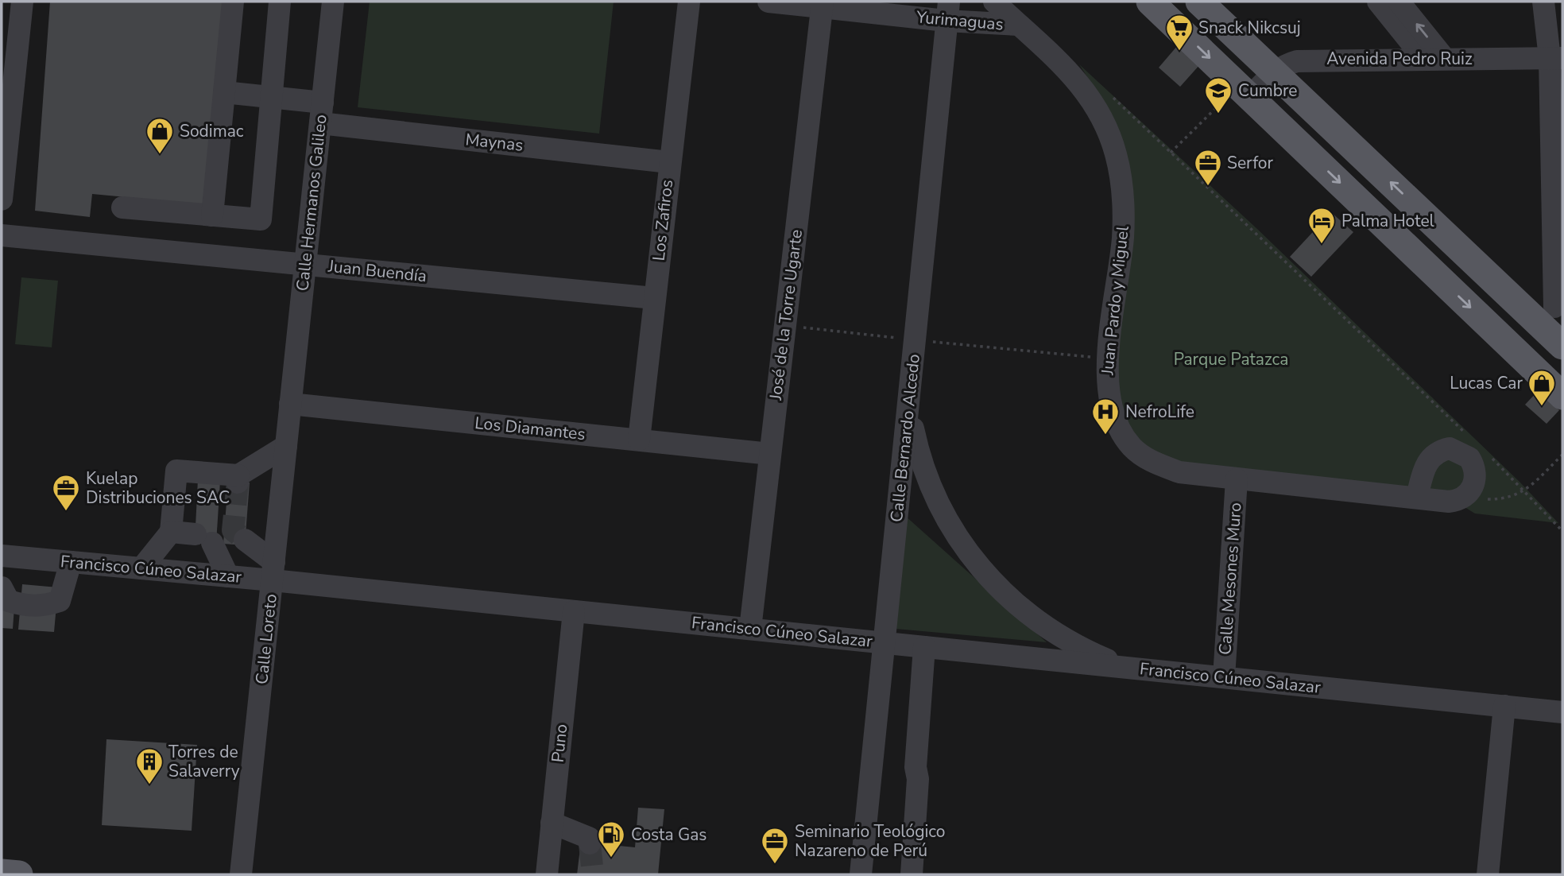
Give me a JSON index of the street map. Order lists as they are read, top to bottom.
{
  "streets": {
    "street": [
      "Yurimaguas",
      "Avenida Pedro Ruiz",
      "Maynas",
      "Calle Hermanos Galileo",
      "Los Zafiros",
      "Juan Buendía",
      "Juan Pardo y Miguel",
      "José de la Torre Ugarte",
      "Los Diamantes",
      "Calle Bernardo Alcedo",
      "Francisco Cúneo Salazar",
      "Calle Mesones Muro",
      "Calle Loreto",
      "Puno"
    ]
  },
  "crossings": [
    ["Yurimaguas", "Juan Pardo y Miguel"],
    ["Yurimaguas", "José de la Torre Ugarte"],
    ["Yurimaguas", "Calle Bernardo Alcedo"],
    ["Maynas", "Calle Hermanos Galileo"],
    ["Maynas", "Los Zafiros"],
    ["Calle Hermanos Galileo", "Juan Buendía"],
    ["Calle Hermanos Galileo", "Los Diamantes"],
    ["Calle Hermanos Galileo", "Calle Loreto"],
    ["Los Zafiros", "Juan Buendía"],
    ["Los Zafiros", "Los Diamantes"],
    ["Juan Pardo y Miguel", "Calle Mesones Muro"],
    ["José de la Torre Ugarte", "Los Diamantes"],
    ["José de la Torre Ugarte", "Francisco Cúneo Salazar"],
    ["Los Diamantes", "Calle Loreto"],
    ["Calle Bernardo Alcedo", "Francisco Cúneo Salazar"],
    ["Francisco Cúneo Salazar", "Calle Mesones Muro"],
    ["Francisco Cúneo Salazar", "Calle Loreto"],
    ["Francisco Cúneo Salazar", "Puno"]
  ],
  "parks": ["Parque Patazca"],
  "places": {
    "supermarket": ["Snack Nikcsuj"],
    "school or university": ["Cumbre"],
    "shop": ["Sodimac", "Lucas Car"],
    "office": ["Serfor", "Kuelap Distribuciones SAC", "Seminario Teológico Nazareno de Perú"],
    "hotel": ["Palma Hotel"],
    "hospital": ["NefroLife"],
    "building": ["Torres de Salaverry"],
    "fuel station": ["Costa Gas"]
  }
}
